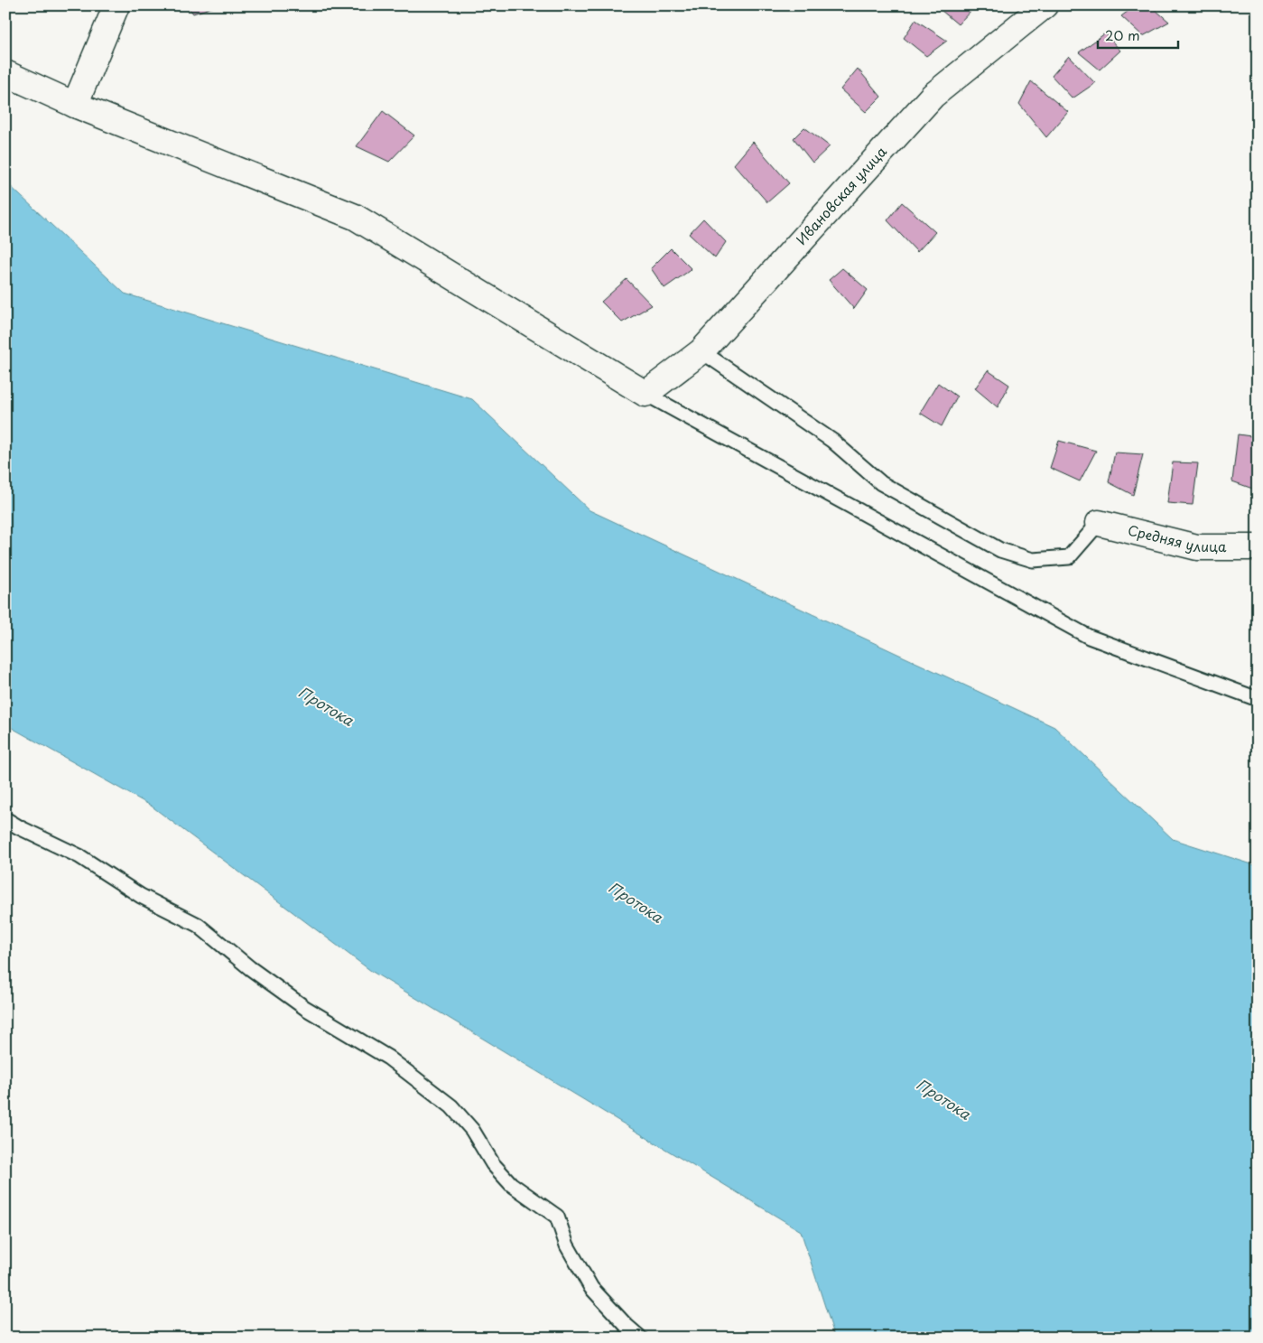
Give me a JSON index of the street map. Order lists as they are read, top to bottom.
{
  "streets": {
    "street": ["Ивановская улица", "Средняя улица"]
  },
  "water": ["Протока"],
  "scale_bar": "20 m"
}
